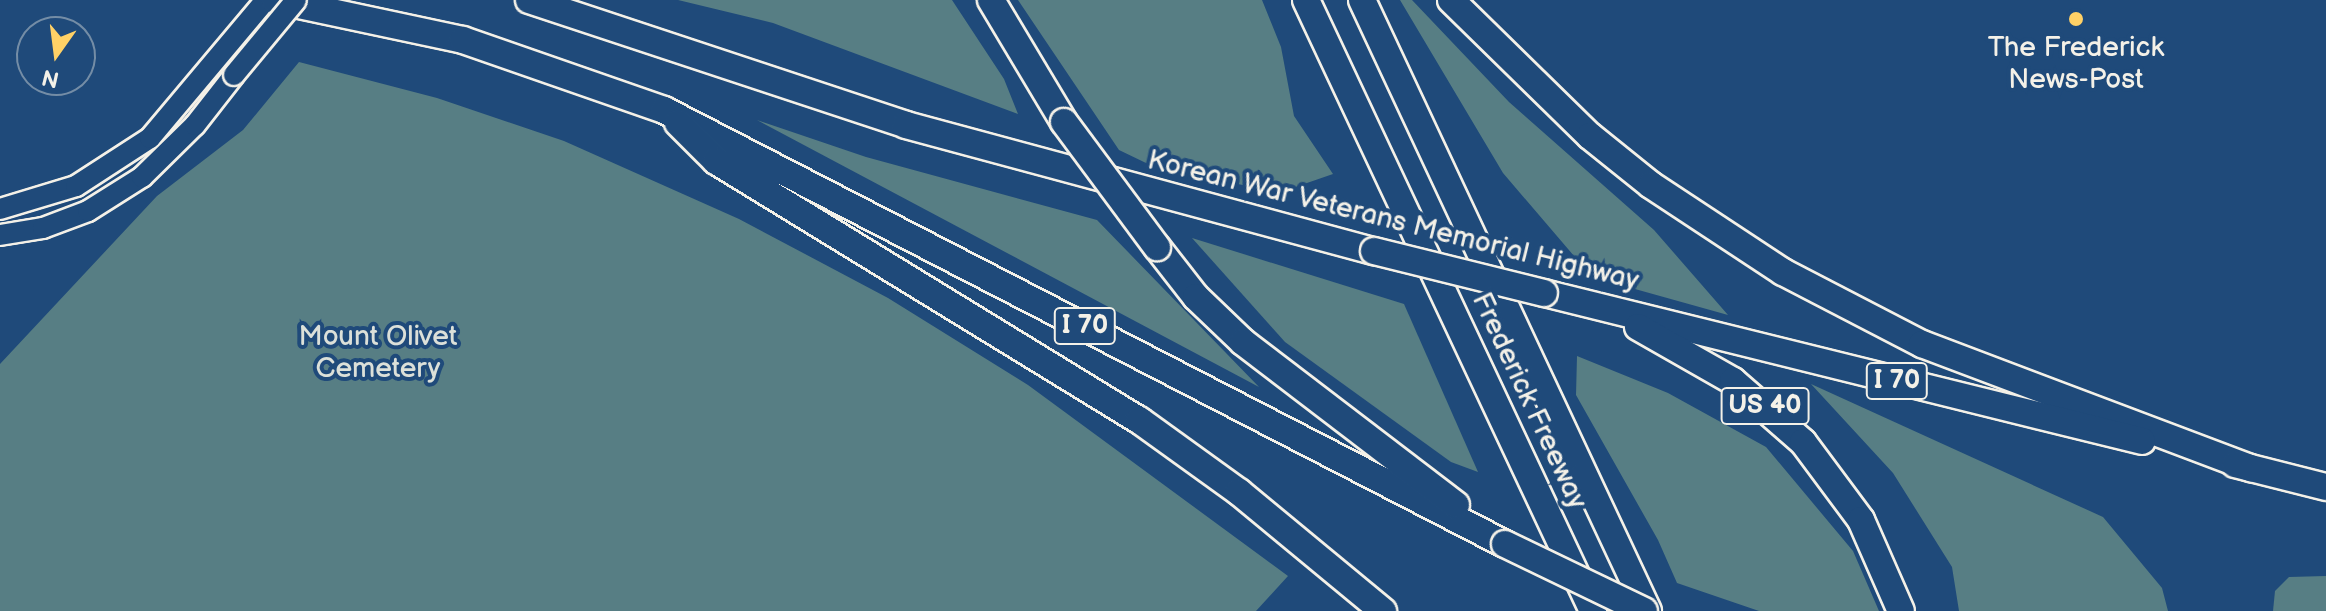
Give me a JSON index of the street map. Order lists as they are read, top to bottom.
{
  "streets": {
    "highway": [
      "Korean War Veterans Memorial Highway",
      "I 70",
      "Frederick Freeway",
      "US 40"
    ]
  },
  "crossings": [
    ["Korean War Veterans Memorial Highway", "I 70"],
    ["Korean War Veterans Memorial Highway", "US 40"],
    ["I 70", "Frederick Freeway"]
  ],
  "parks": ["Mount Olivet Cemetery"],
  "places": ["The Frederick News-Post"],
  "north": "bottom"
}
